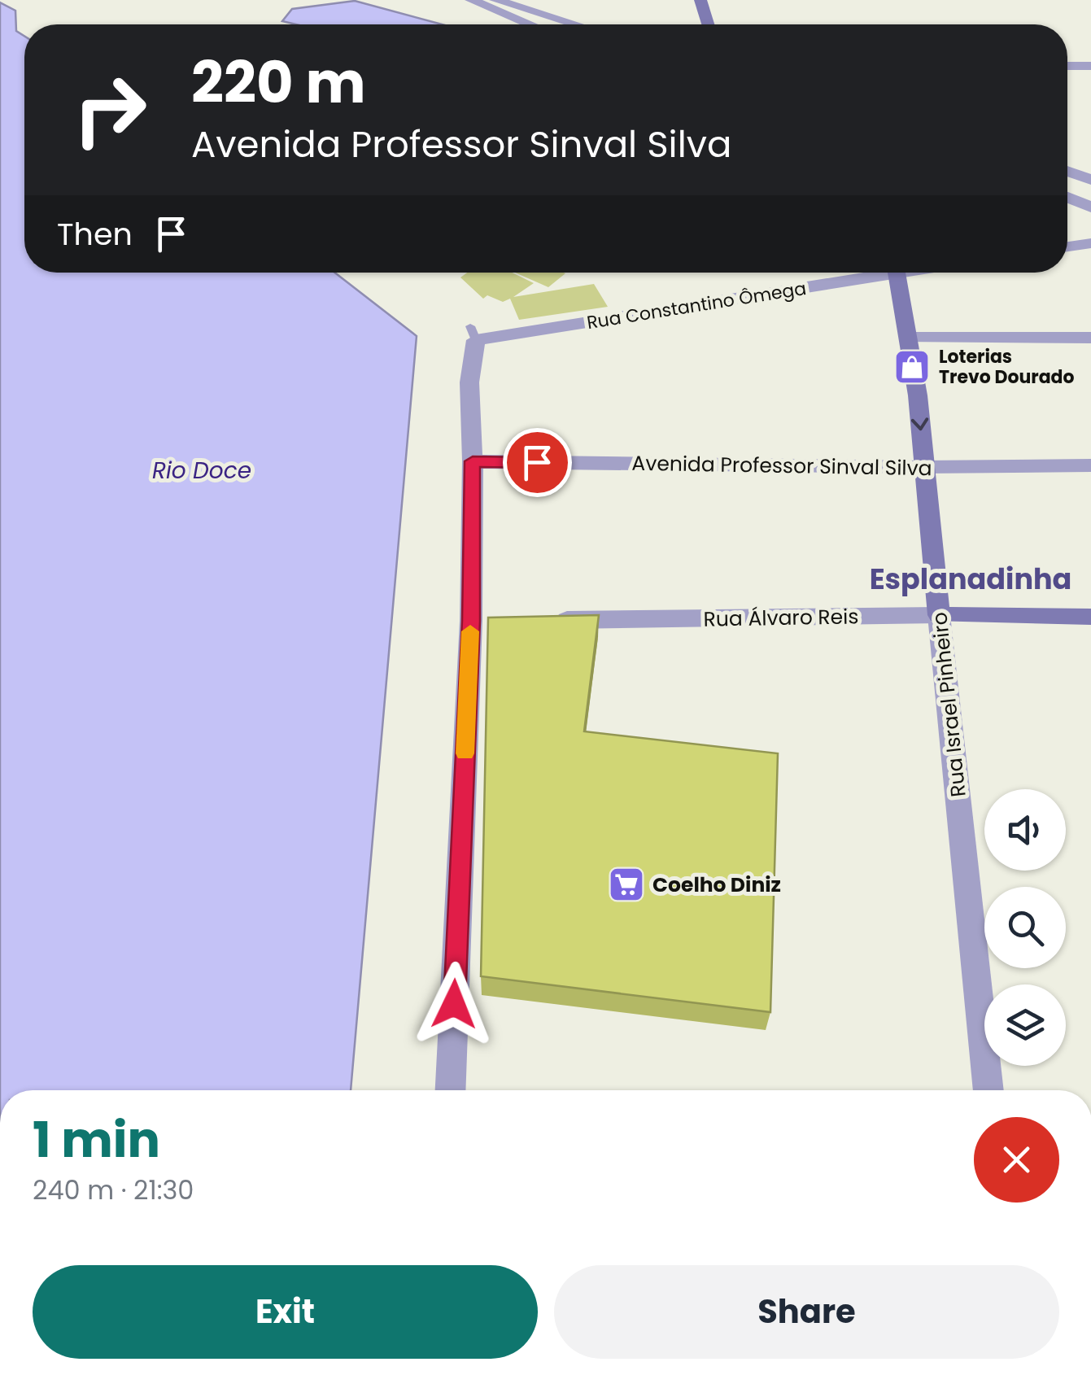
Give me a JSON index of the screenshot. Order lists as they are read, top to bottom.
{
  "streets": {
    "main road": ["Rua Álvaro Reis", "Rua Israel Pinheiro"],
    "street": ["Rua Constantino Ômega", "Avenida Professor Sinval Silva"]
  },
  "crossings": [
    ["Rua Constantino Ômega", "Avenida Professor Sinval Silva"],
    ["Avenida Professor Sinval Silva", "Rua Israel Pinheiro"],
    ["Rua Álvaro Reis", "Rua Israel Pinheiro"]
  ],
  "districts": ["Esplanadinha"],
  "water": ["Rio Doce"],
  "places": {
    "shop": ["Loterias Trevo Dourado"],
    "supermarket": ["Coelho Diniz"]
  },
  "page": {
    "turn": ["220 m", "Avenida Professor Sinval Silva"],
    "then": "Then",
    "heading": ["1 min", "240 m · 21:30"],
    "buttons": ["Exit", "Share"]
  }
}
